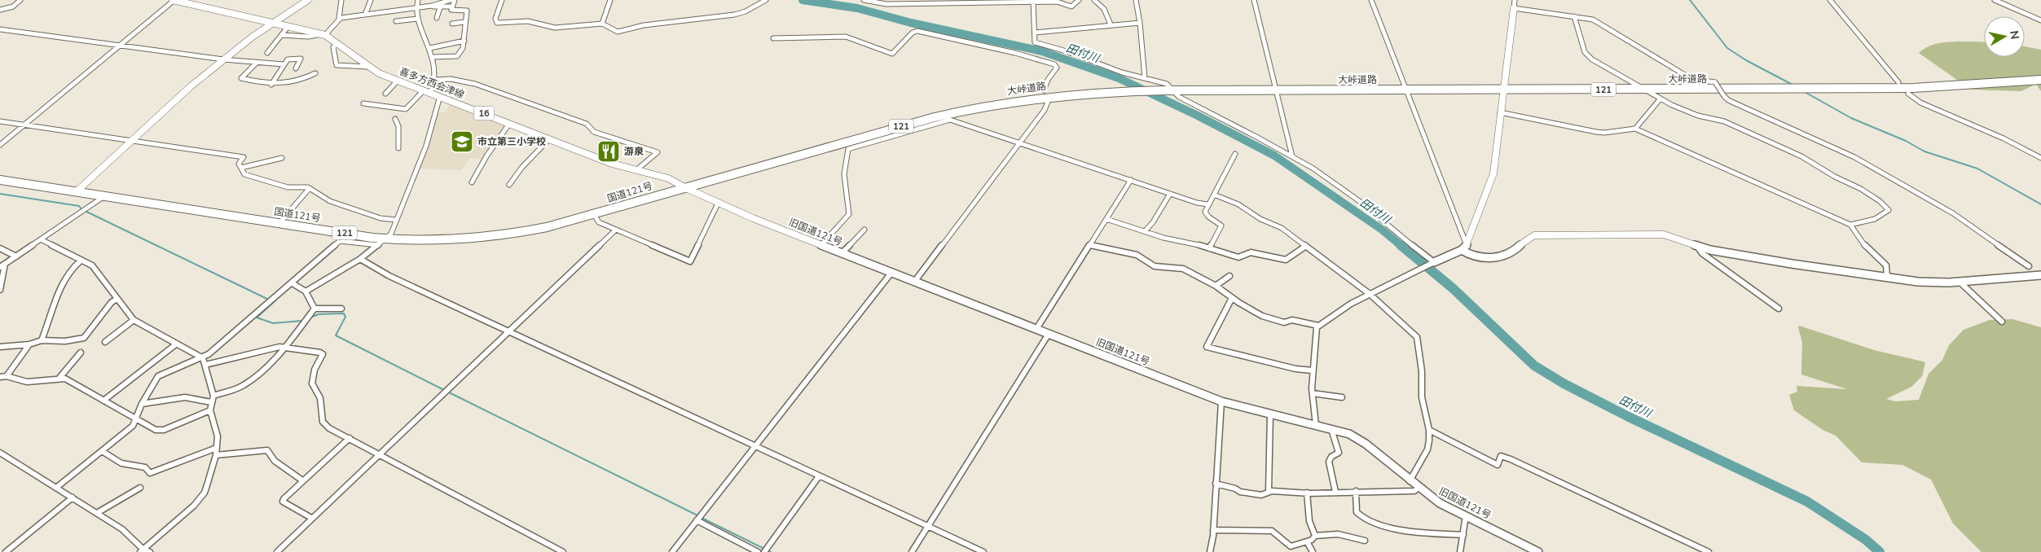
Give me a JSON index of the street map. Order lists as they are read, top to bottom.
{
  "streets": {
    "highway": ["大峠道路", "121", "国道121号"],
    "street": ["喜多方西会津線", "16", "旧国道121号"]
  },
  "crossings": [
    ["大峠道路", "喜多方西会津線"],
    ["大峠道路", "国道121号"],
    ["大峠道路", "旧国道121号"],
    ["喜多方西会津線", "国道121号"],
    ["喜多方西会津線", "旧国道121号"],
    ["国道121号", "旧国道121号"]
  ],
  "water": ["田付川"],
  "places": {
    "school or university": ["市立第三小学校"],
    "restaurant": ["游泉"]
  },
  "north": "right"
}
